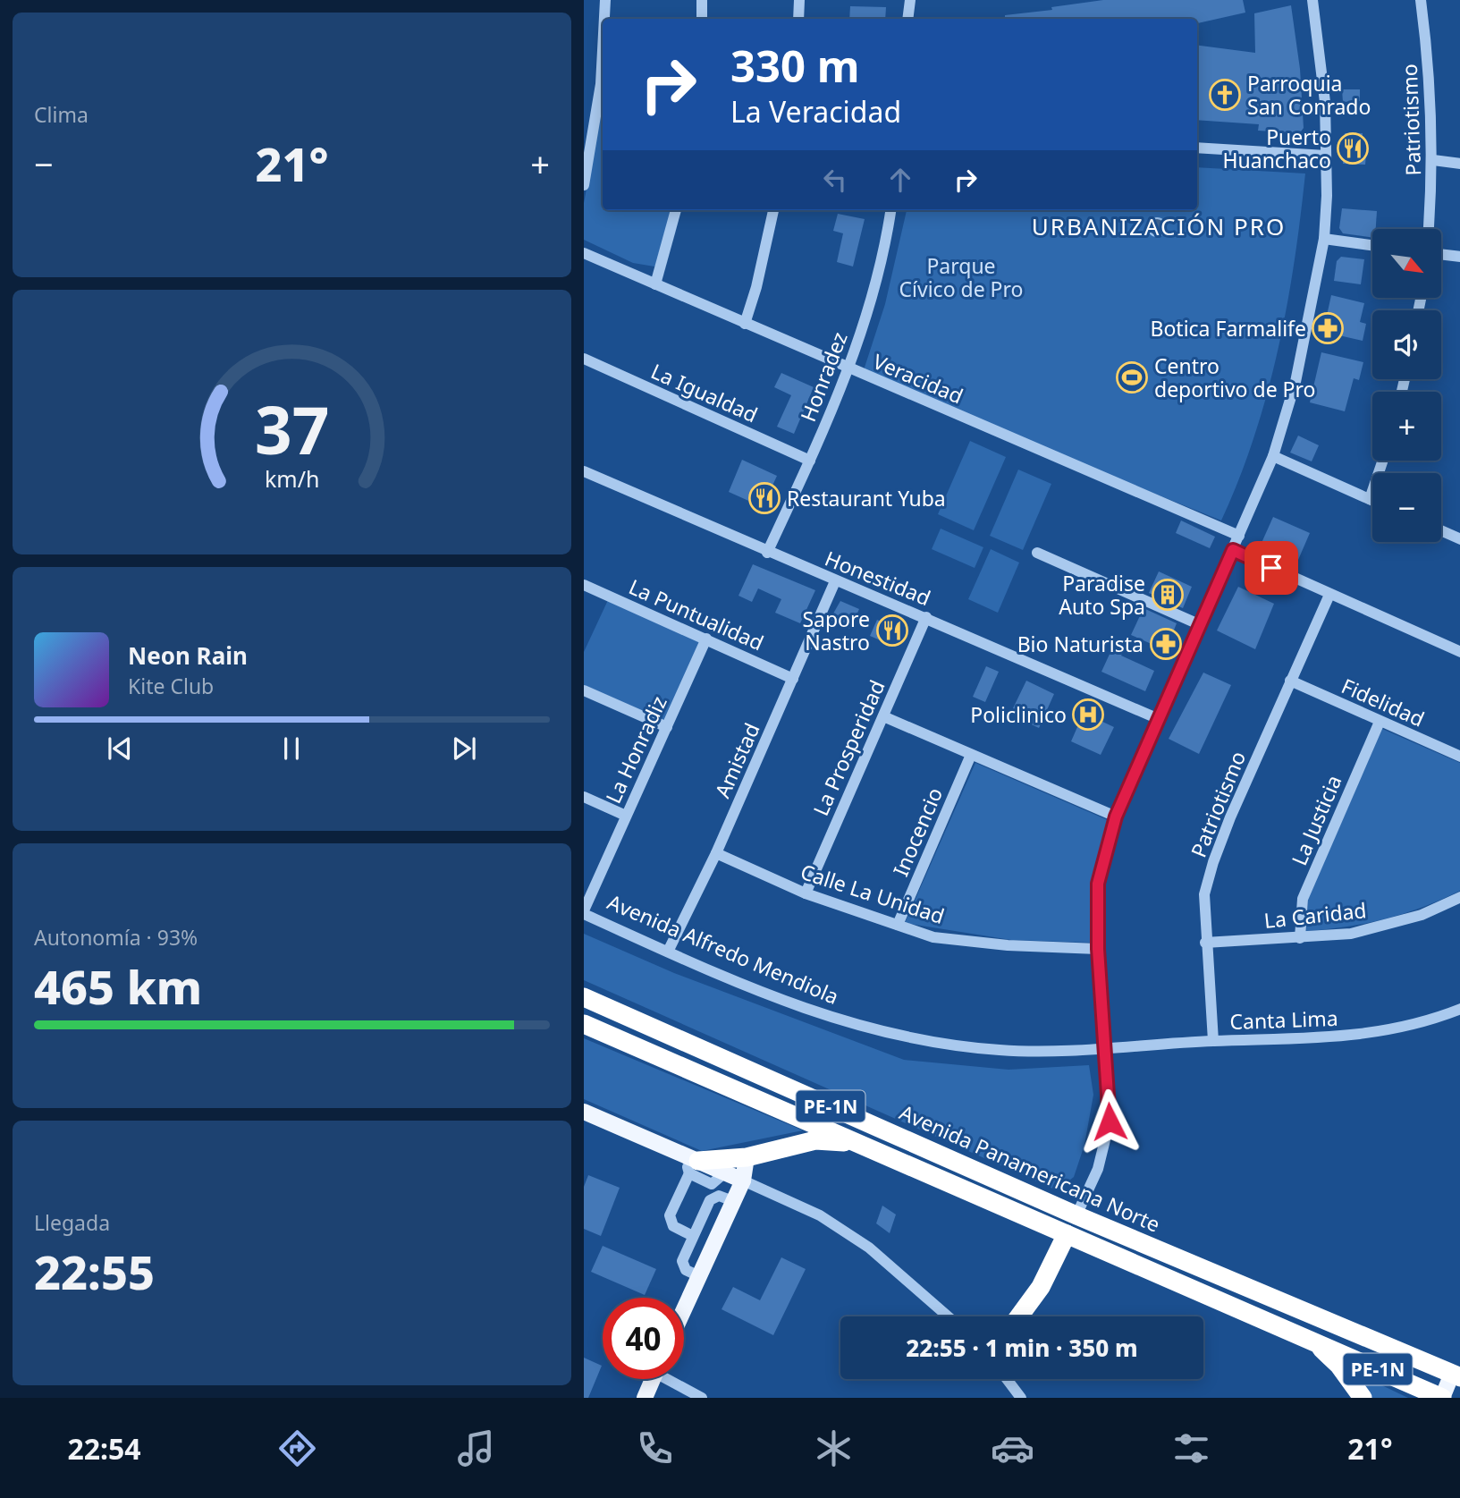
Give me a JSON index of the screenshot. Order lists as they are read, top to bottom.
{
  "streets": {
    "highway": ["PE-1N", "Avenida Panamericana Norte"],
    "street": [
      "Patriotismo",
      "Honradez",
      "Veracidad",
      "La Igualdad",
      "Honestidad",
      "La Puntualidad",
      "Fidelidad",
      "La Prosperidad",
      "La Honradiz",
      "Amistad",
      "La Justicia",
      "Inocencio",
      "Calle La Unidad",
      "La Caridad",
      "Avenida Alfredo Mendiola",
      "Canta Lima"
    ]
  },
  "crossings": [
    ["Patriotismo", "Fidelidad"],
    ["Patriotismo", "La Caridad"],
    ["Patriotismo", "Canta Lima"],
    ["Honradez", "Veracidad"],
    ["Honradez", "La Igualdad"],
    ["Honradez", "Honestidad"],
    ["Honestidad", "La Prosperidad"],
    ["Honestidad", "Amistad"],
    ["La Puntualidad", "La Honradiz"],
    ["La Puntualidad", "Amistad"],
    ["Fidelidad", "La Justicia"],
    ["La Prosperidad", "Calle La Unidad"],
    ["La Honradiz", "Avenida Alfredo Mendiola"],
    ["Amistad", "Calle La Unidad"],
    ["Amistad", "Avenida Alfredo Mendiola"],
    ["La Justicia", "La Caridad"],
    ["Inocencio", "Calle La Unidad"],
    ["Avenida Alfredo Mendiola", "Canta Lima"]
  ],
  "districts": ["URBANIZACIÓN PRO"],
  "parks": ["Parque Cívico de Pro"],
  "places": {
    "church": ["Parroquia San Conrado"],
    "restaurant": ["Puerto Huanchaco", "Restaurant Yuba", "Sapore Nastro"],
    "pharmacy": ["Botica Farmalife", "Bio Naturista"],
    "sports": ["Centro deportivo de Pro"],
    "building": ["Paradise Auto Spa"],
    "hospital": ["Policlinico"]
  },
  "north": "bottom right",
  "page": {
    "tile": [
      "Clima",
      ["Autonomía · 93%", "465 km"],
      ["Llegada", "22:55"]
    ],
    "turn": ["330 m", "La Veracidad"],
    "heat": ["−", "21°", "+"],
    "map_buttons": ["+", "−"],
    "song": ["Neon Rain", "Kite Club"],
    "limit": "40",
    "trip": "22:55 · 1 min · 350 m",
    "tabs": ["22:54", "21°"],
    "gauge": ["37", "km/h"]
  }
}
